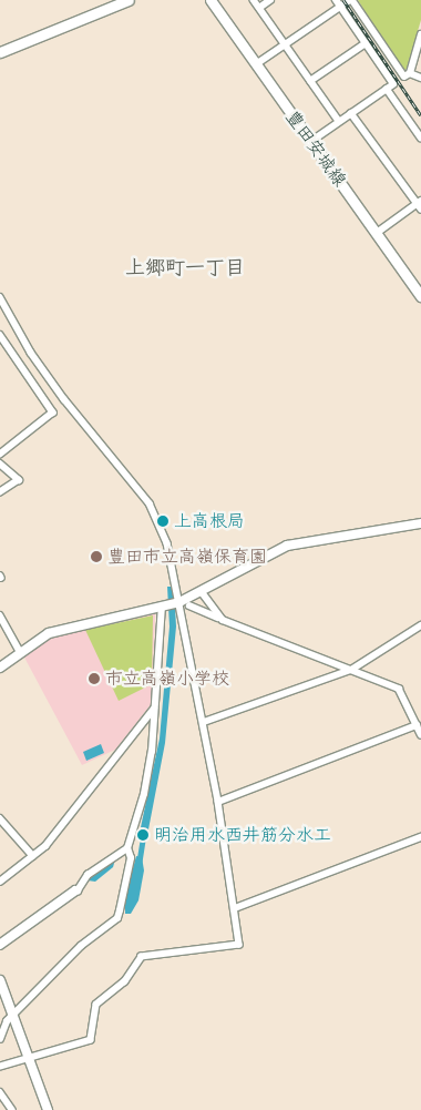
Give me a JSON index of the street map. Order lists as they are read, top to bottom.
{
  "streets": {
    "main road": ["豊田安城線"]
  },
  "districts": ["上郷町一丁目"],
  "places": [
    "上高根局",
    "豊田市立高嶺保育園",
    "市立高嶺小学校",
    "明治用水西井筋分水工"
  ]
}
